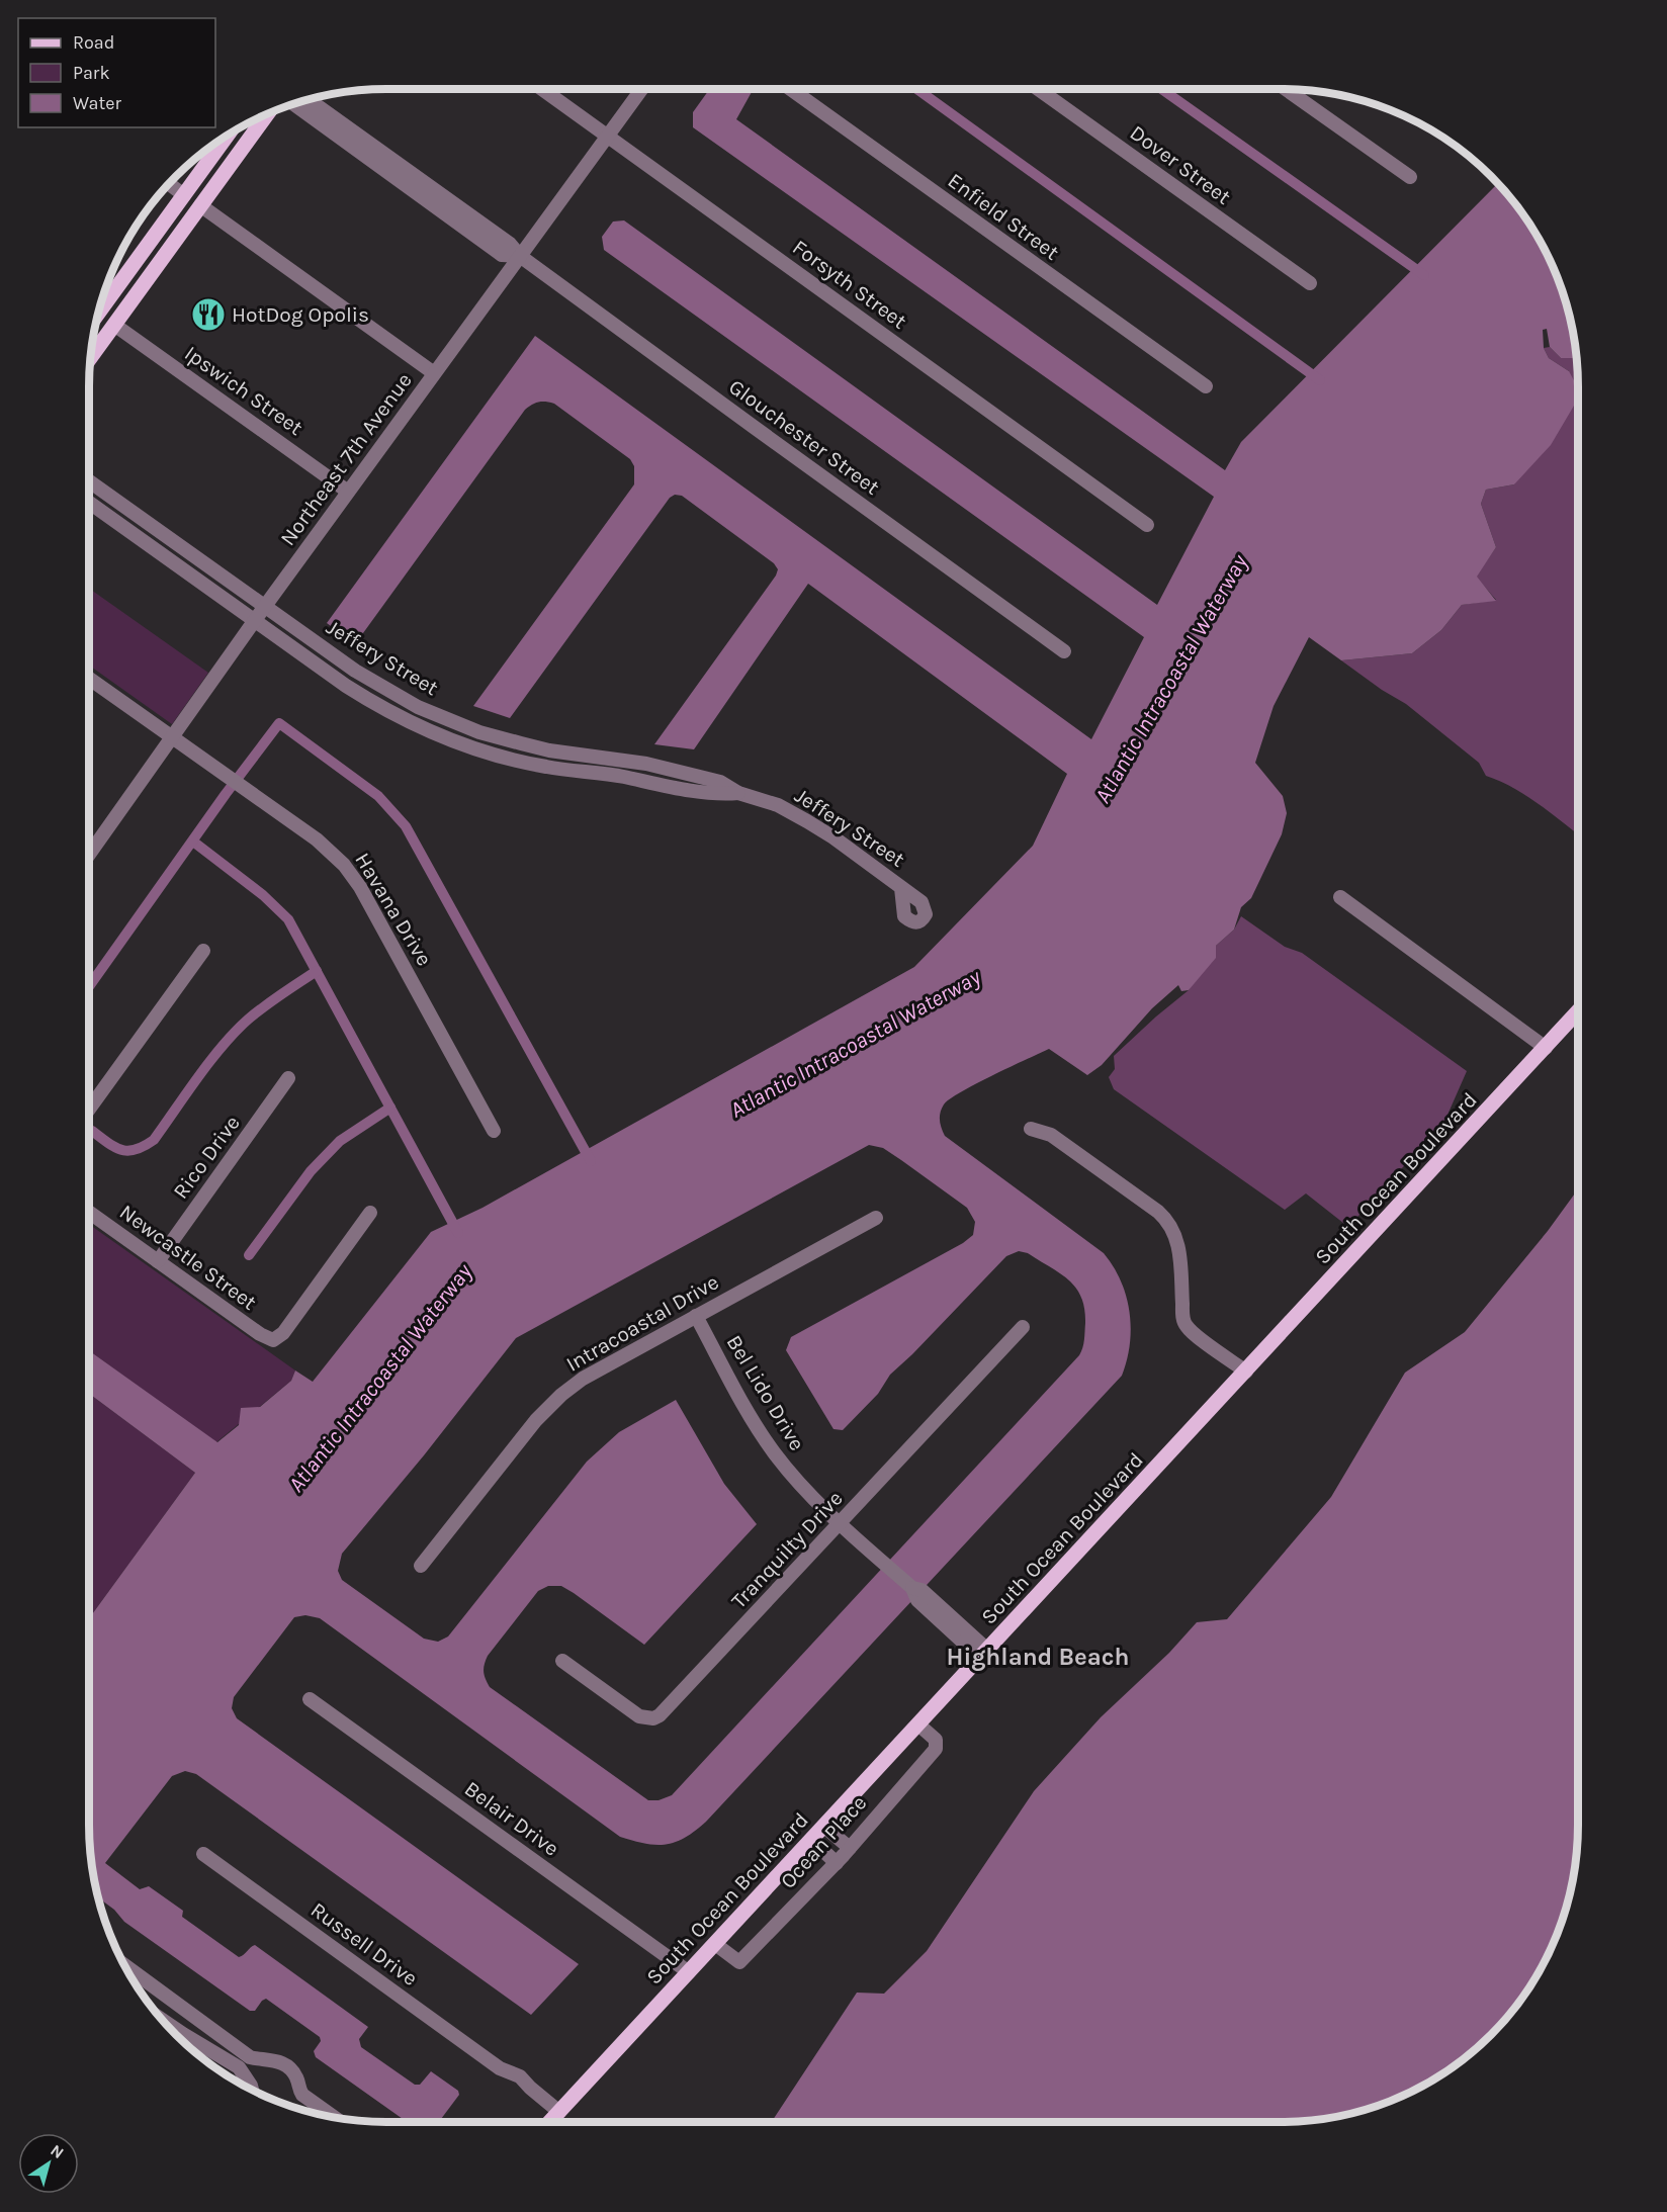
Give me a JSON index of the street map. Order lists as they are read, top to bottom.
{
  "streets": {
    "main road": ["South Ocean Boulevard"],
    "street": [
      "Dover Street",
      "Enfield Street",
      "Forsyth Street",
      "Ipswich Street",
      "Glouchester Street",
      "Northeast 7th Avenue",
      "Jeffery Street",
      "Havana Drive",
      "Rico Drive",
      "Newcastle Street",
      "Intracoastal Drive",
      "Bel Lido Drive",
      "Tranquilty Drive",
      "Belair Drive",
      "Ocean Place",
      "Russell Drive"
    ]
  },
  "crossings": [
    ["Forsyth Street", "Northeast 7th Avenue"],
    ["Ipswich Street", "Northeast 7th Avenue"],
    ["Glouchester Street", "Northeast 7th Avenue"],
    ["Northeast 7th Avenue", "Jeffery Street"],
    ["Northeast 7th Avenue", "Havana Drive"],
    ["Rico Drive", "Newcastle Street"],
    ["South Ocean Boulevard", "Bel Lido Drive"],
    ["South Ocean Boulevard", "Belair Drive"],
    ["South Ocean Boulevard", "Ocean Place"],
    ["South Ocean Boulevard", "Russell Drive"],
    ["Intracoastal Drive", "Bel Lido Drive"],
    ["Bel Lido Drive", "Tranquilty Drive"]
  ],
  "districts": ["Highland Beach"],
  "water": ["Atlantic Intracoastal Waterway"],
  "places": {
    "restaurant": ["HotDog Opolis"]
  },
  "legend": ["Road", "Park", "Water"],
  "north": "top right"
}
